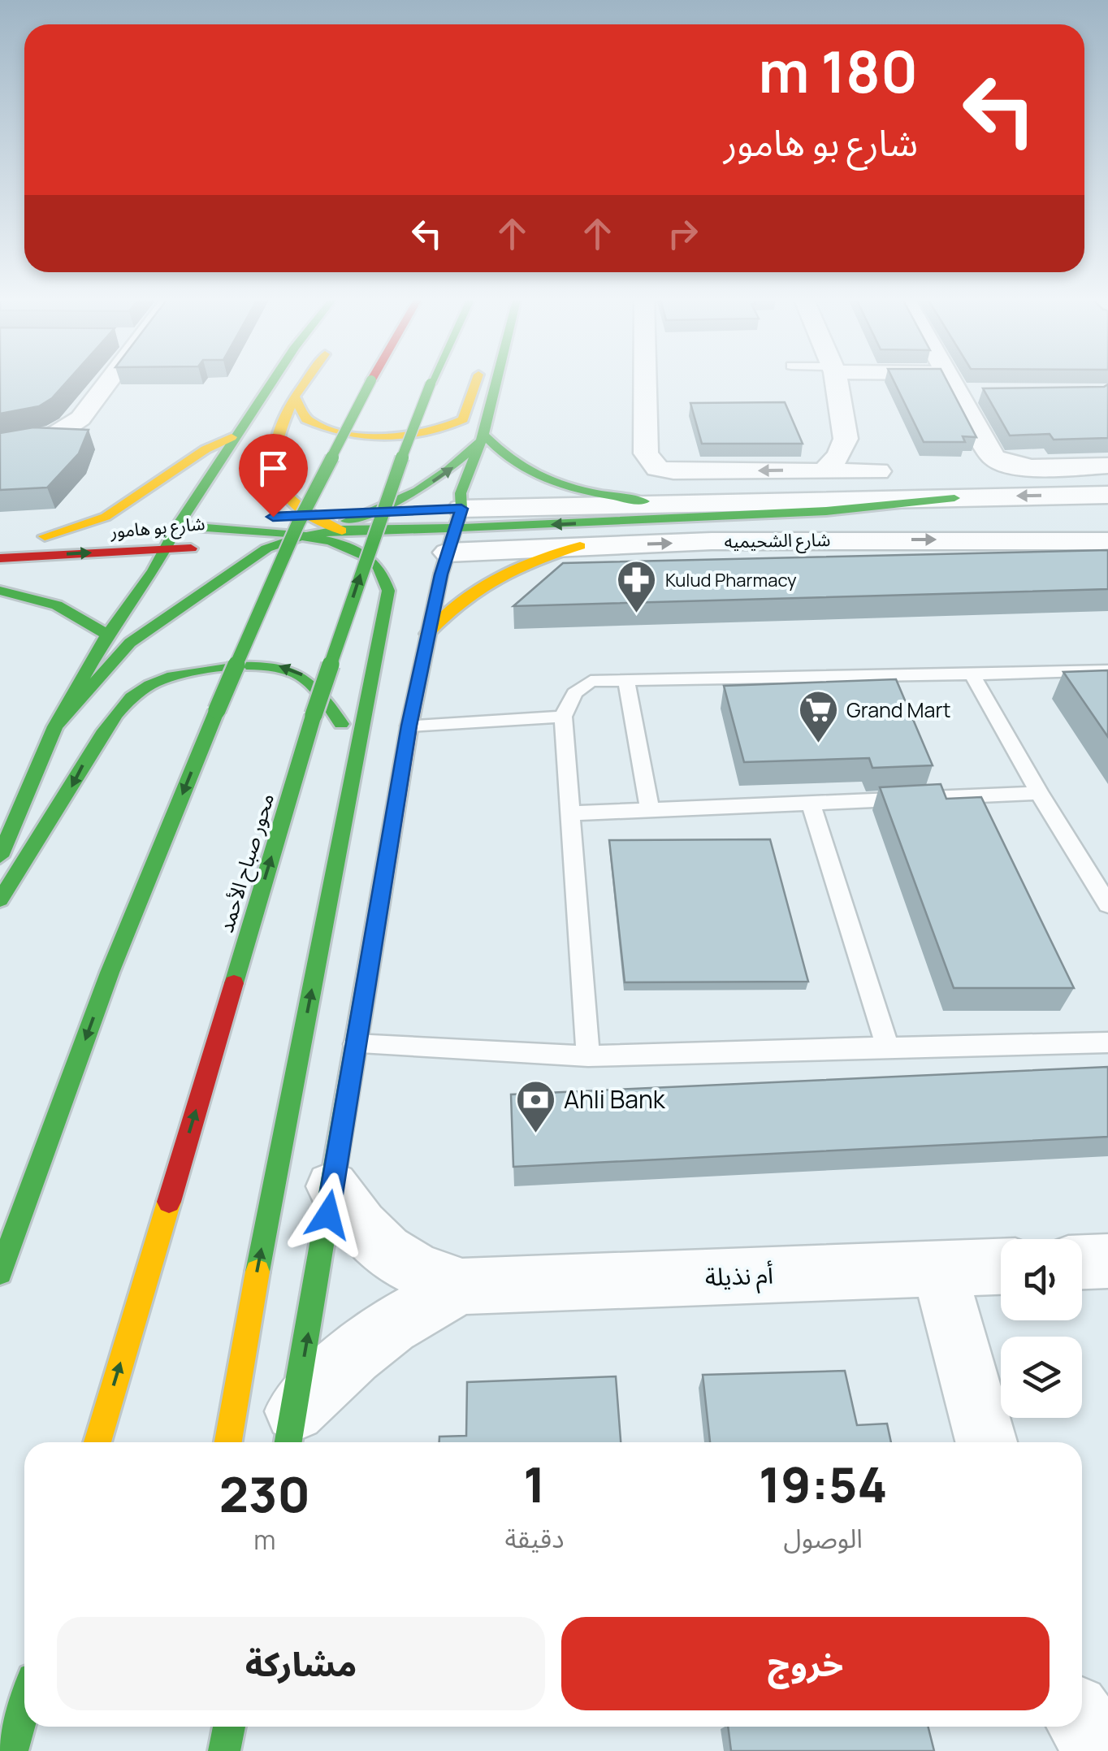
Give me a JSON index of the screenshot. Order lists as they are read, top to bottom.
{
  "streets": {
    "main road": ["شارع بو هامور", "محور صباح الأحمد"],
    "street": ["شارع الشحيميه", "أم نذيلة"]
  },
  "crossings": [
    ["شارع بو هامور", "شارع الشحيميه"]
  ],
  "places": {
    "pharmacy": ["Kulud Pharmacy"],
    "supermarket": ["Grand Mart"],
    "bank": ["Ahli Bank"]
  },
  "page": {
    "turn": ["180 m", "شارع بو هامور"],
    "eta": [
      "19:54",
      "الوصول",
      "1",
      "دقيقة",
      "230",
      "m"
    ],
    "buttons": ["خروج", "مشاركة"]
  }
}
